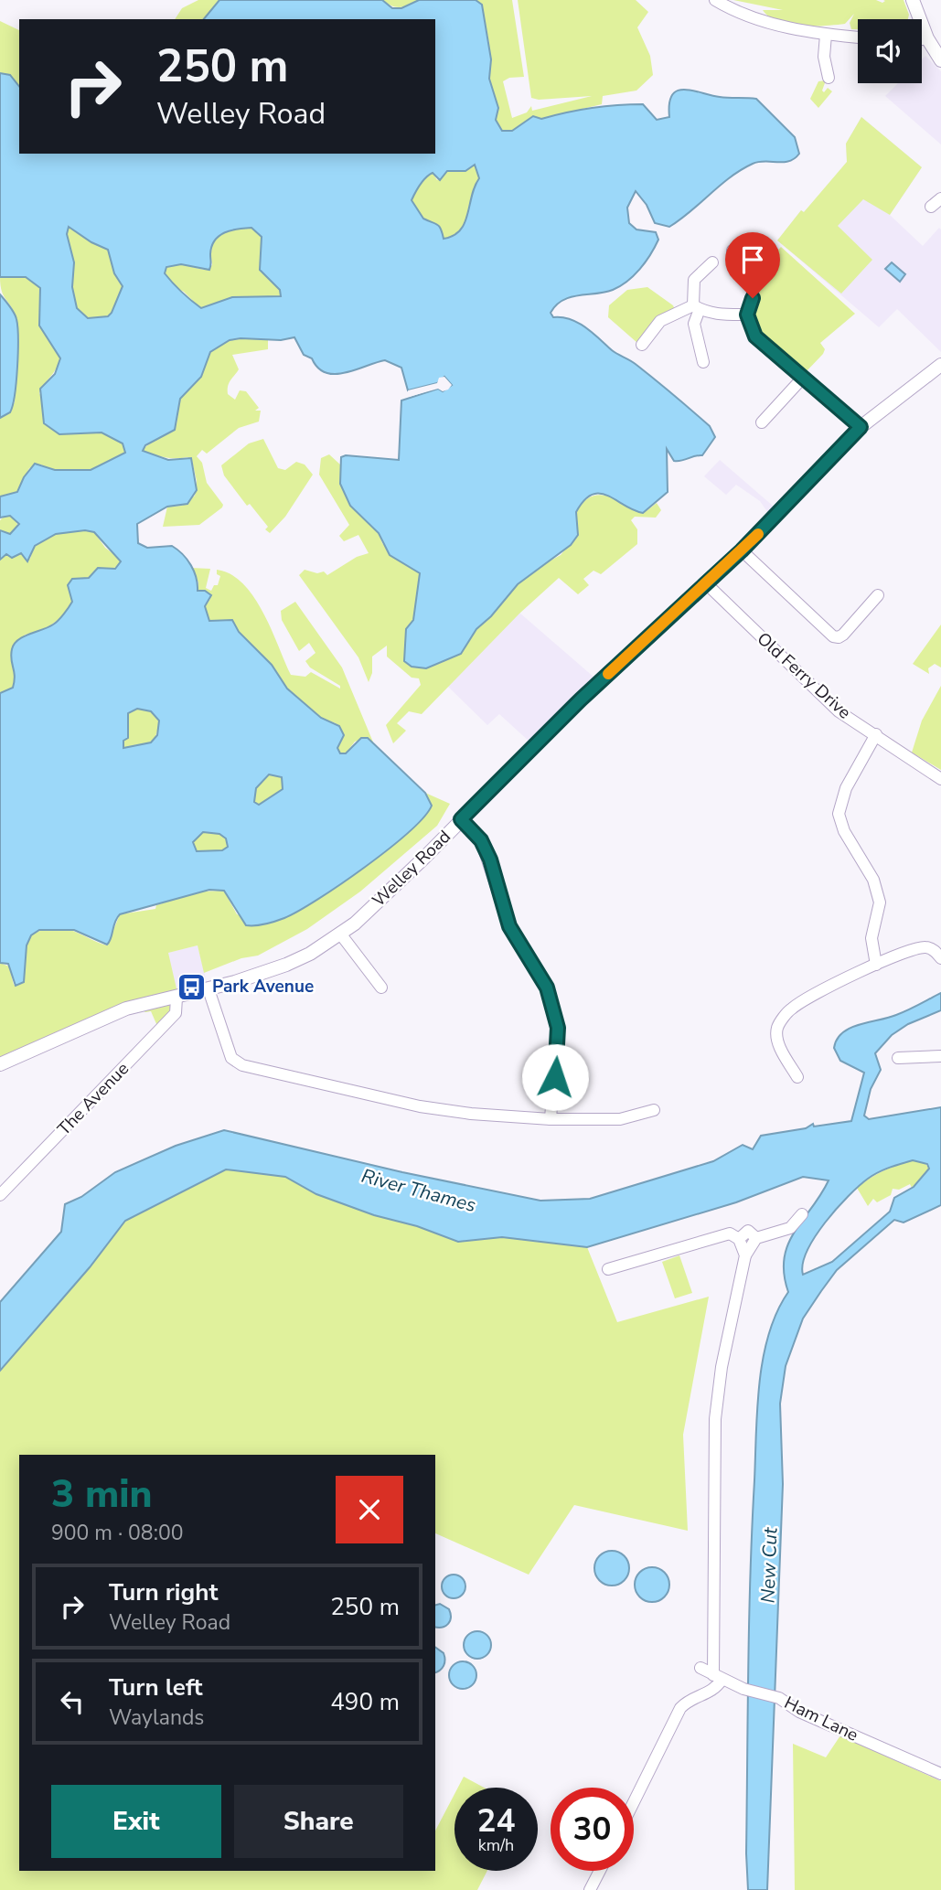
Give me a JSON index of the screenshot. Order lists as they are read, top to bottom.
{
  "streets": {
    "main road": ["Welley Road"],
    "street": ["Old Ferry Drive", "The Avenue", "Ham Lane"]
  },
  "crossings": [
    ["Old Ferry Drive", "Welley Road"],
    ["Welley Road", "The Avenue"]
  ],
  "water": ["River Thames", "New Cut"],
  "places": {
    "bus stop": ["Park Avenue"]
  },
  "page": {
    "turn": ["250 m", "Welley Road"],
    "heading": ["3 min", "900 m · 08:00"],
    "list": [
      {
        "name": "Turn right",
        "note": "Welley Road",
        "value": "250 m"
      },
      {
        "name": "Turn left",
        "note": "Waylands",
        "value": "490 m"
      }
    ],
    "buttons": ["Exit", "Share"],
    "speed": "24 km/h",
    "limit": "30"
  }
}
